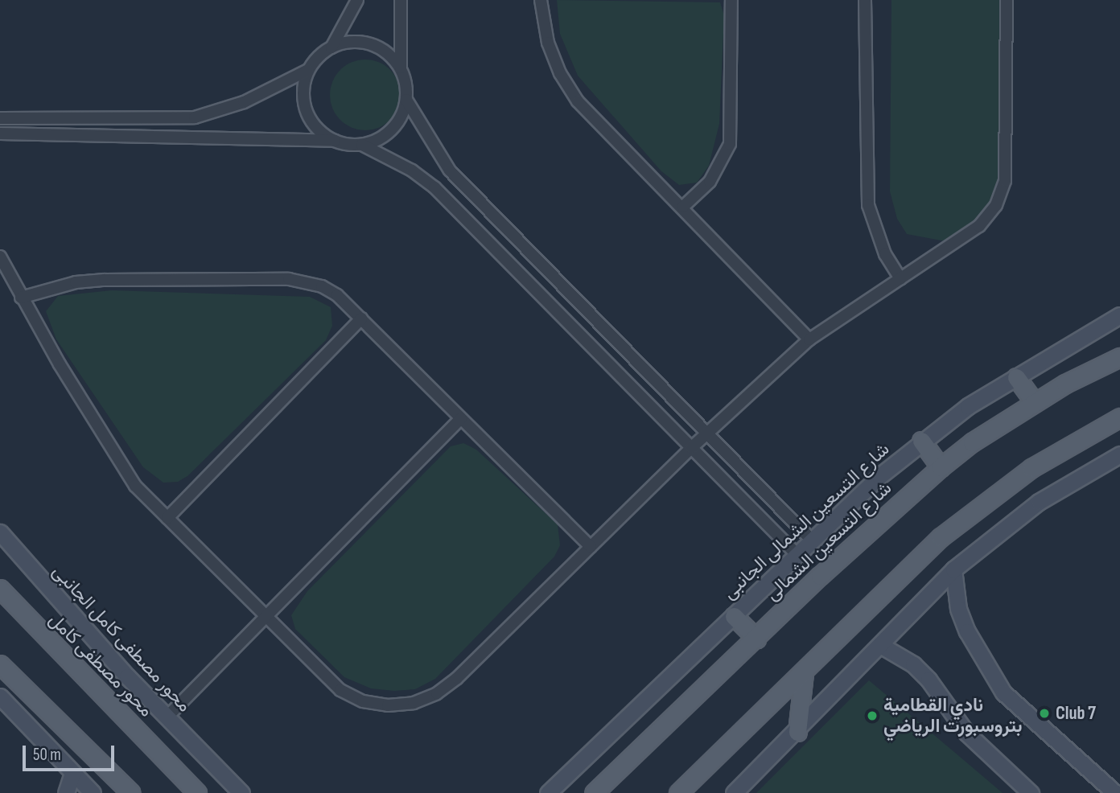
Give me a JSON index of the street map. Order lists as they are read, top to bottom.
{
  "streets": {
    "main road": ["شارع التسعين الشمالى", "محور مصطفى كامل"],
    "street": ["شارع التسعين الشمالى الجانبى", "محور مصطفى كامل الجانبى"]
  },
  "places": ["Club 7", "نادي القطامية بتروسبورت الرياضي"],
  "scale_bar": "50 m"
}
